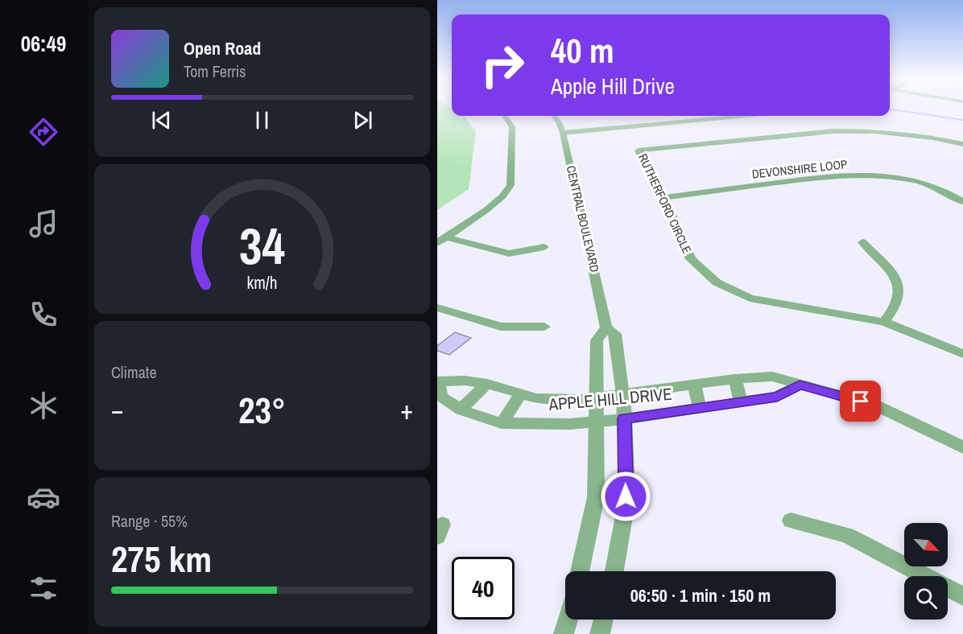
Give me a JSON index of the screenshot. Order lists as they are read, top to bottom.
{
  "streets": {
    "street": [
      "DEVONSHIRE LOOP",
      "RUTHERFORD CIRCLE",
      "CENTRAL BOULEVARD",
      "APPLE HILL DRIVE"
    ]
  },
  "crossings": [
    ["DEVONSHIRE LOOP", "RUTHERFORD CIRCLE"],
    ["CENTRAL BOULEVARD", "APPLE HILL DRIVE"]
  ],
  "north": "bottom right",
  "page": {
    "tabs": "06:49",
    "turn": ["40 m", "Apple Hill Drive"],
    "song": ["Open Road", "Tom Ferris"],
    "tile": [
      "Climate",
      ["Range · 55%", "275 km"]
    ],
    "heat": ["−", "23°", "+"],
    "limit": "40",
    "trip": "06:50 · 1 min · 150 m",
    "gauge": ["34", "km/h"]
  }
}
